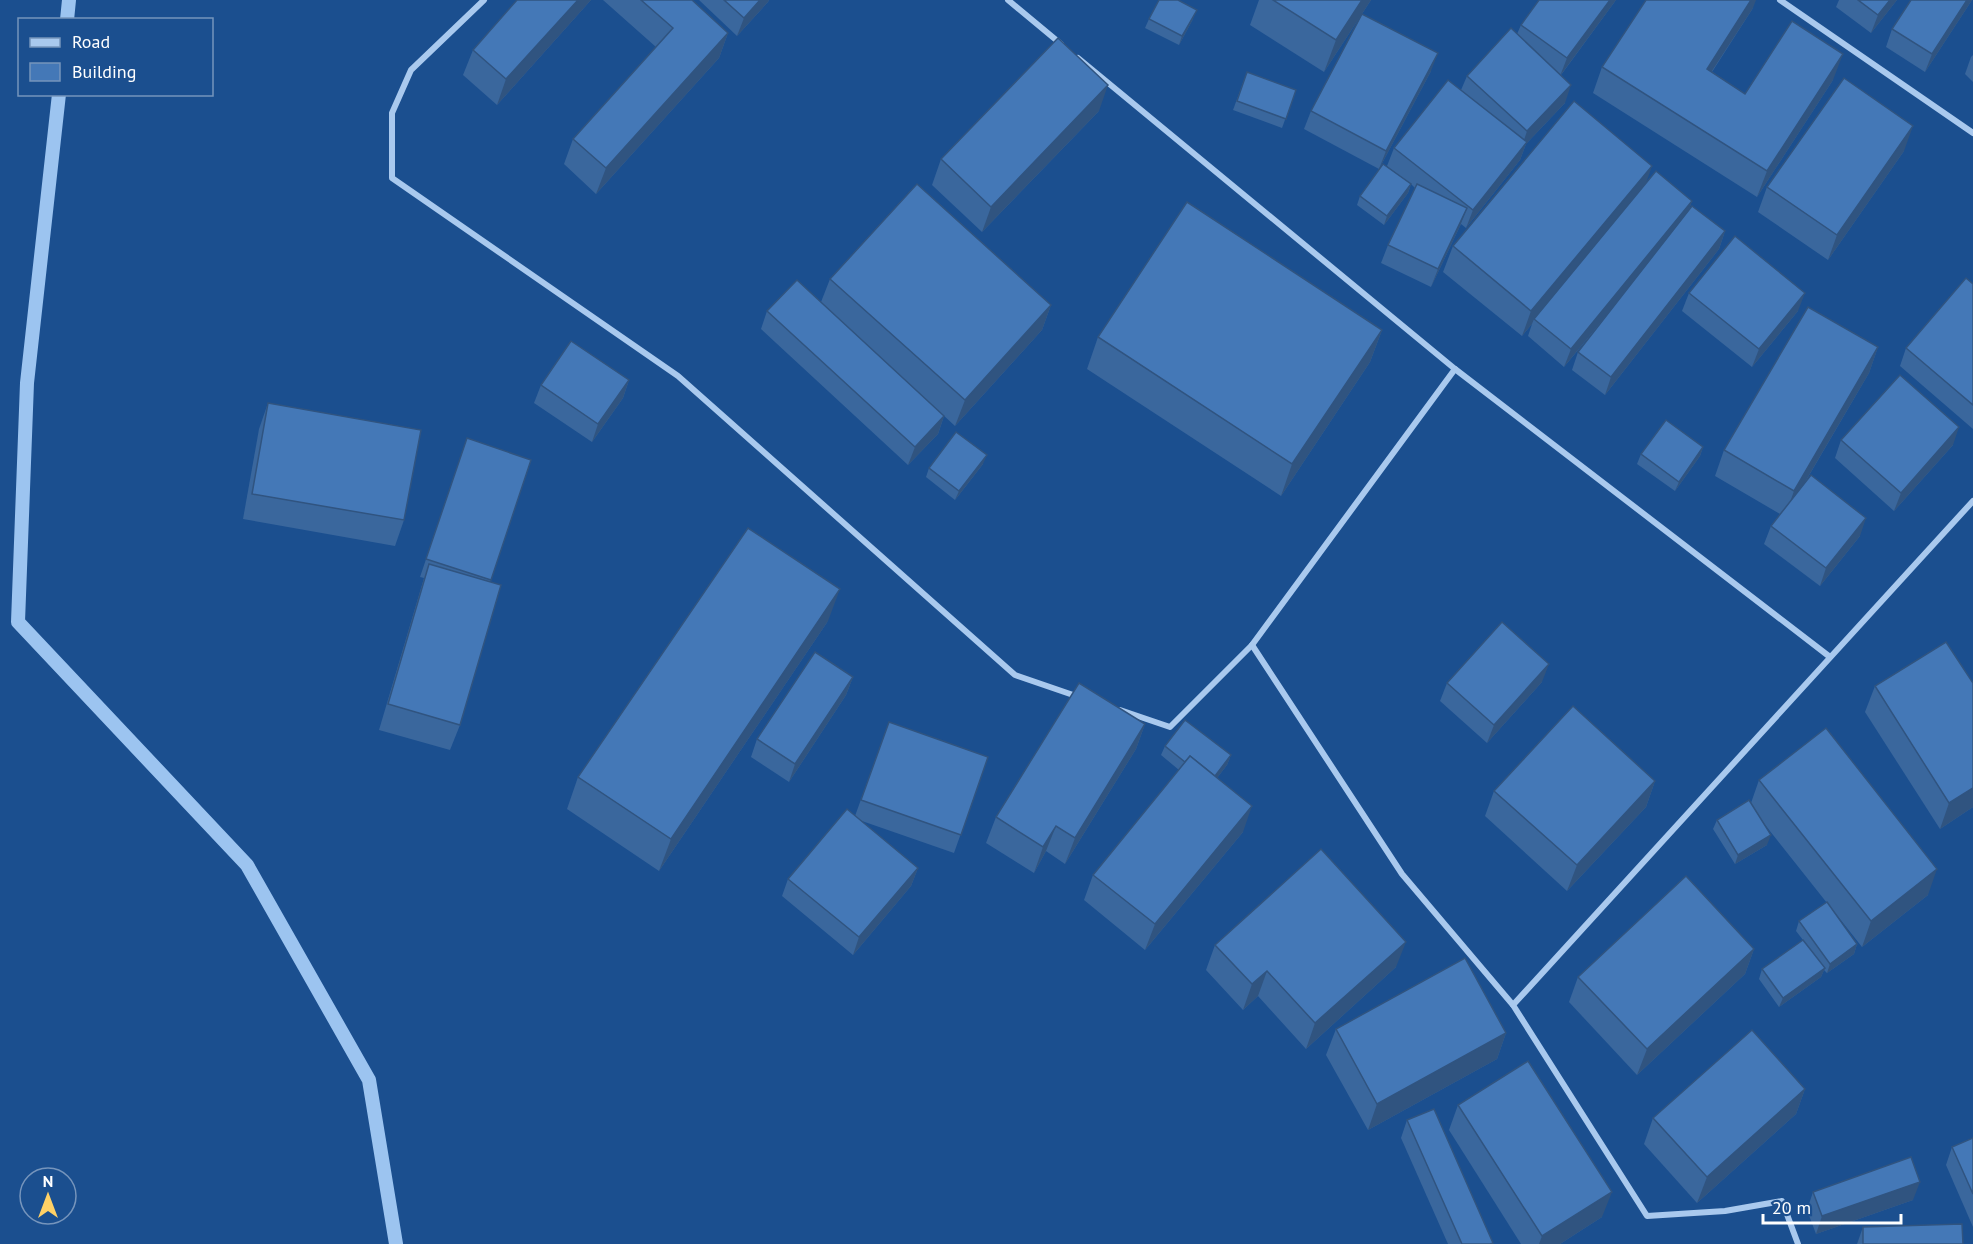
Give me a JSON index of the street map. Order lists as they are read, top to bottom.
{
  "legend": ["Road", "Building"],
  "scale_bar": "20 m",
  "north": "top"
}
